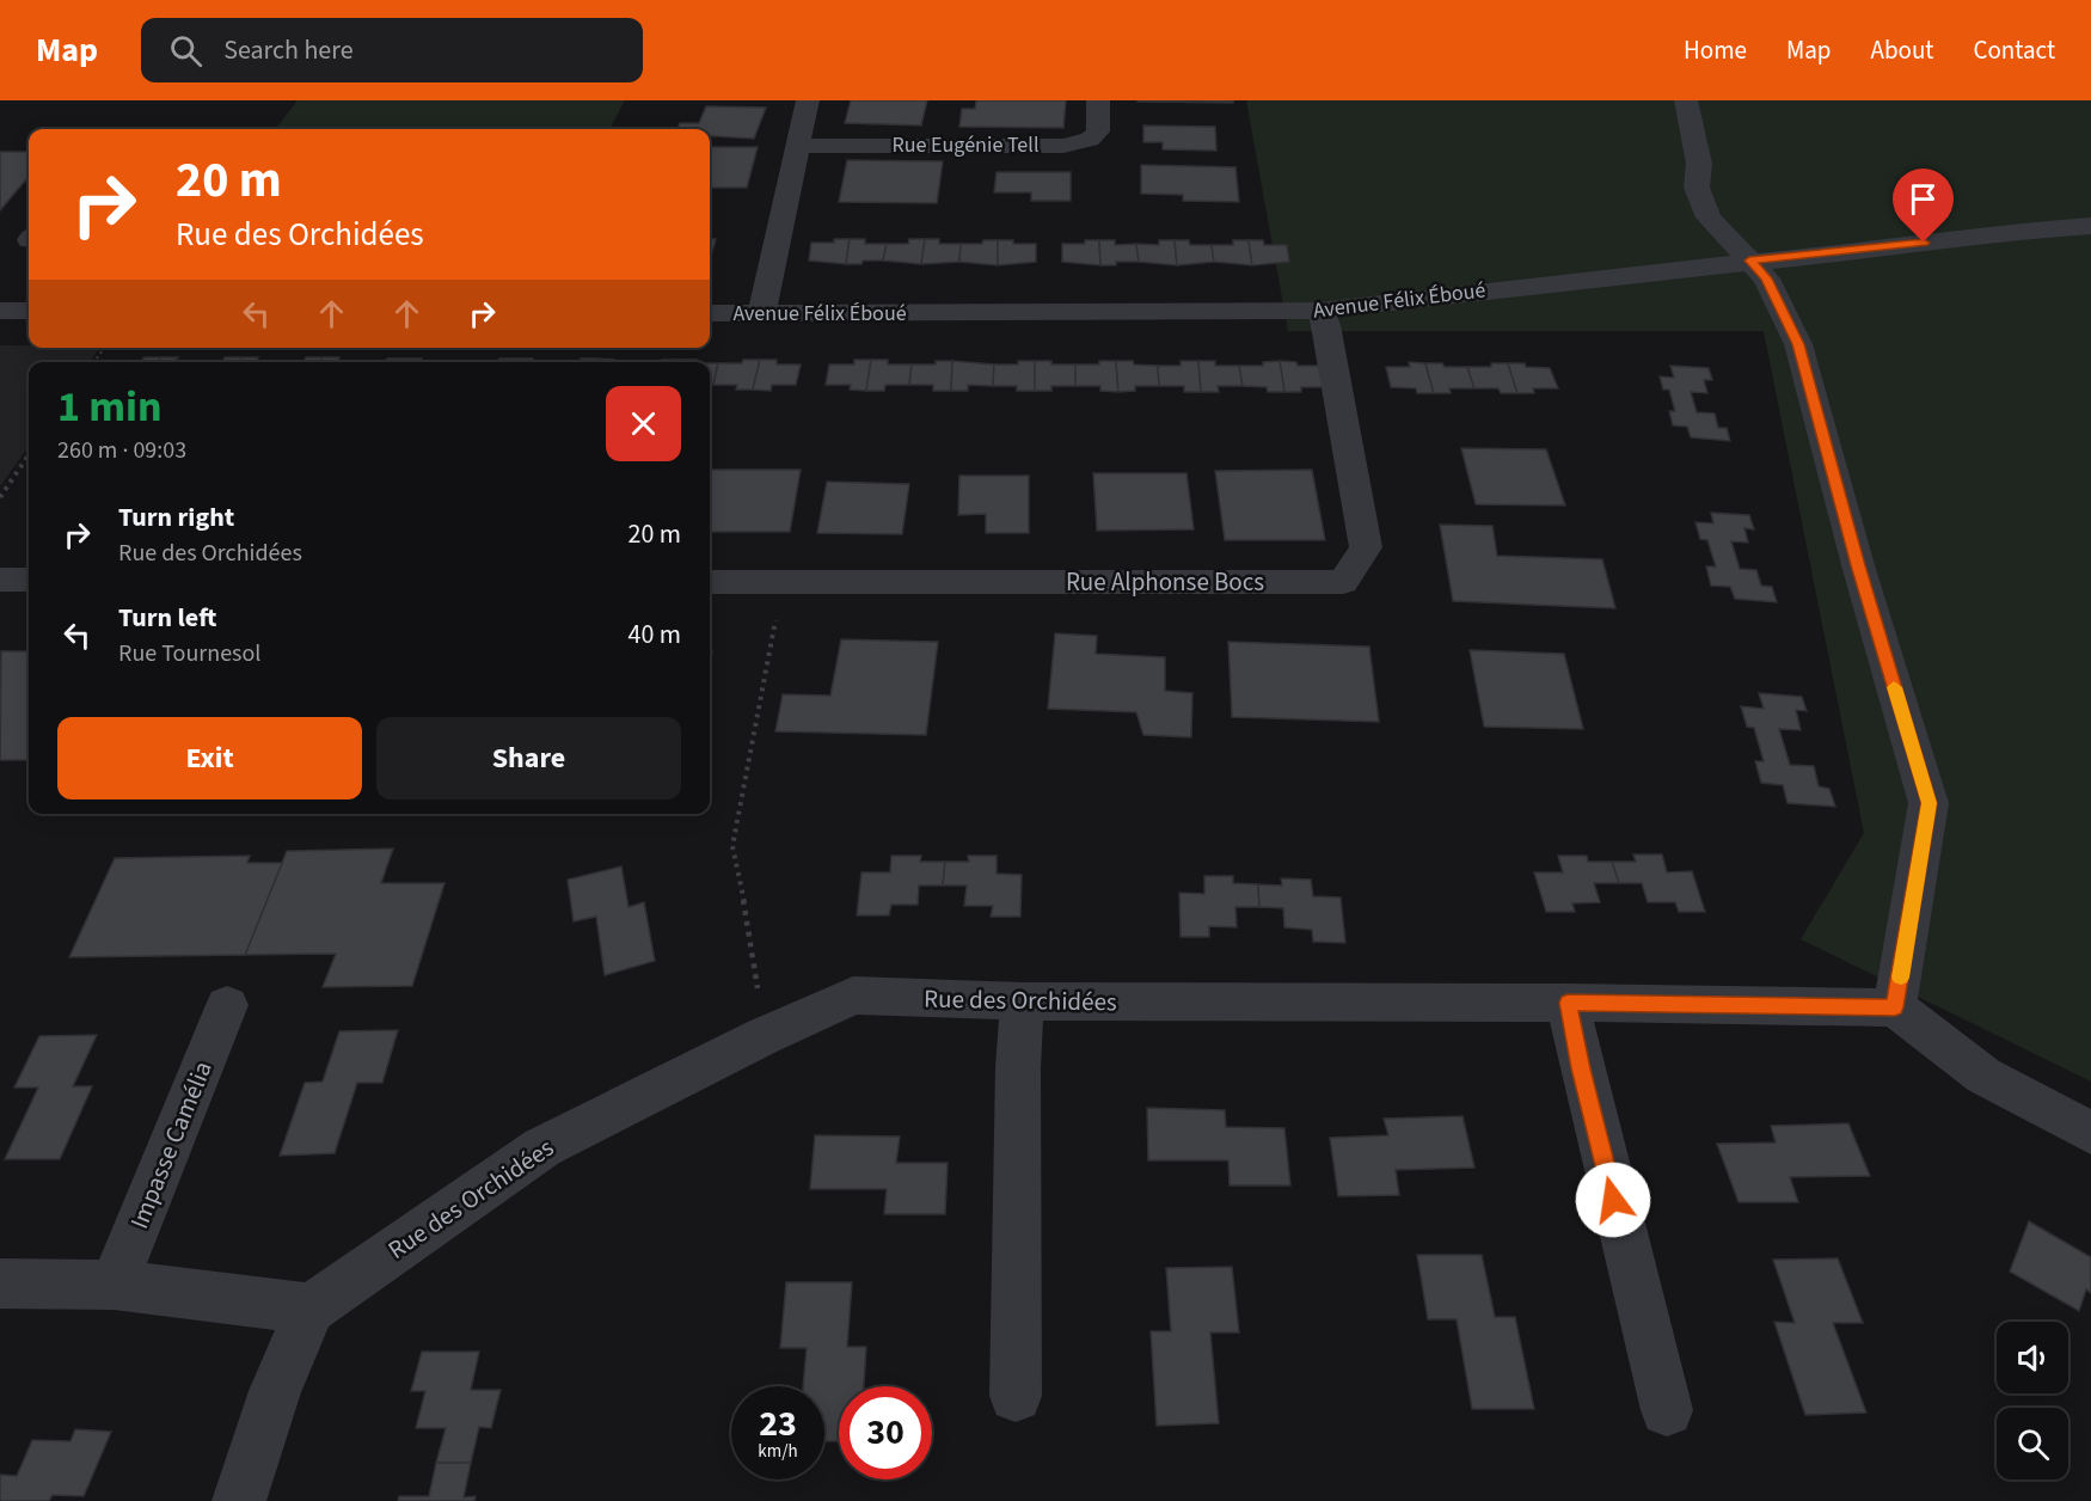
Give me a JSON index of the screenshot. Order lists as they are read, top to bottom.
{
  "streets": {
    "street": [
      "Rue Eugénie Tell",
      "Avenue Félix Éboué",
      "Rue Alphonse Bocs",
      "Rue des Orchidées",
      "Impasse Camélia"
    ]
  },
  "crossings": [
    ["Avenue Félix Éboué", "Rue Alphonse Bocs"]
  ],
  "page": {
    "header": "Map",
    "search": "Search here",
    "nav": [
      "Home",
      "Map",
      "About",
      "Contact"
    ],
    "turn": ["20 m", "Rue des Orchidées"],
    "heading": ["1 min", "260 m · 09:03"],
    "list": [
      {
        "name": "Turn right",
        "note": "Rue des Orchidées",
        "value": "20 m"
      },
      {
        "name": "Turn left",
        "note": "Rue Tournesol",
        "value": "40 m"
      }
    ],
    "buttons": ["Exit", "Share"],
    "speed": "23 km/h",
    "limit": "30"
  }
}
